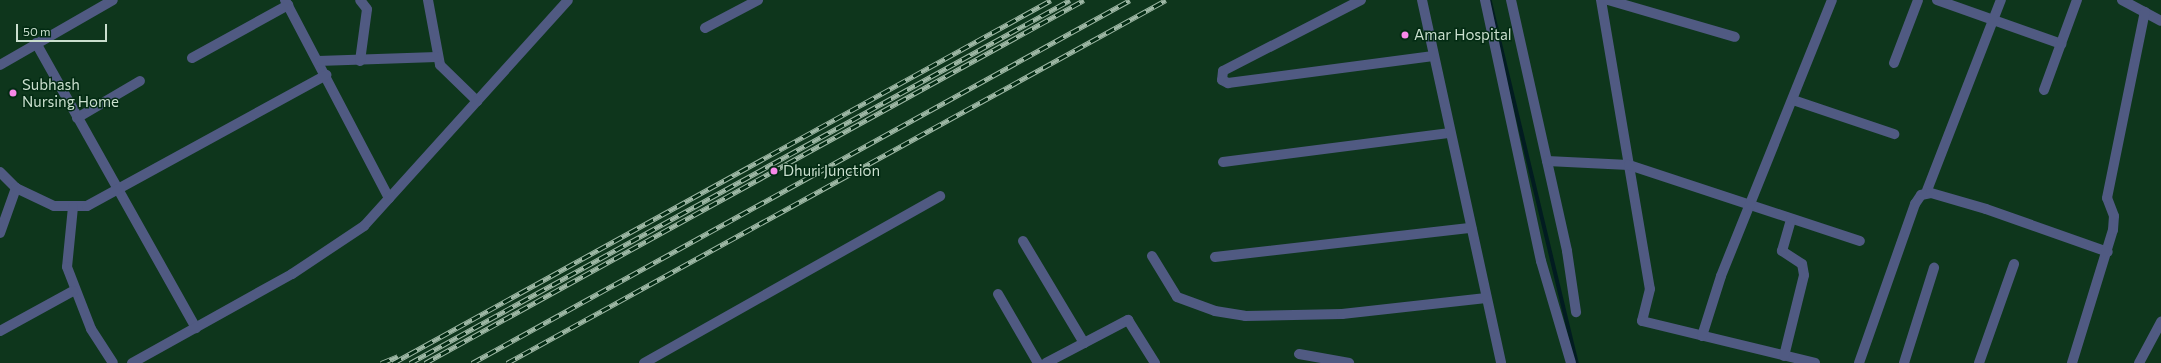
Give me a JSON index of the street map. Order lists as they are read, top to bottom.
{
  "places": ["Amar Hospital", "Subhash Nursing Home", "Dhuri Junction"],
  "scale_bar": "50 m"
}
